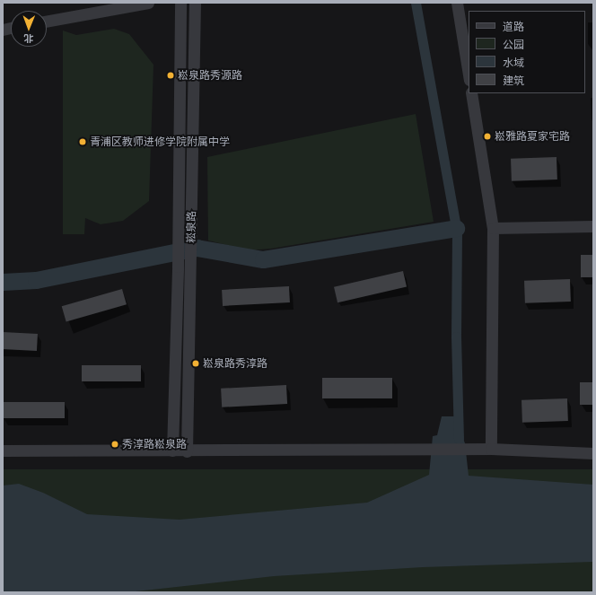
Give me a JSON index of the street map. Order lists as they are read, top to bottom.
{
  "streets": {
    "street": ["崧泉路"]
  },
  "places": [
    "崧泉路秀源路",
    "崧雅路夏家宅路",
    "青浦区教师进修学院附属中学",
    "崧泉路秀淳路",
    "秀淳路崧泉路"
  ],
  "legend": [
    "道路",
    "公园",
    "水域",
    "建筑"
  ],
  "north": "bottom"
}
